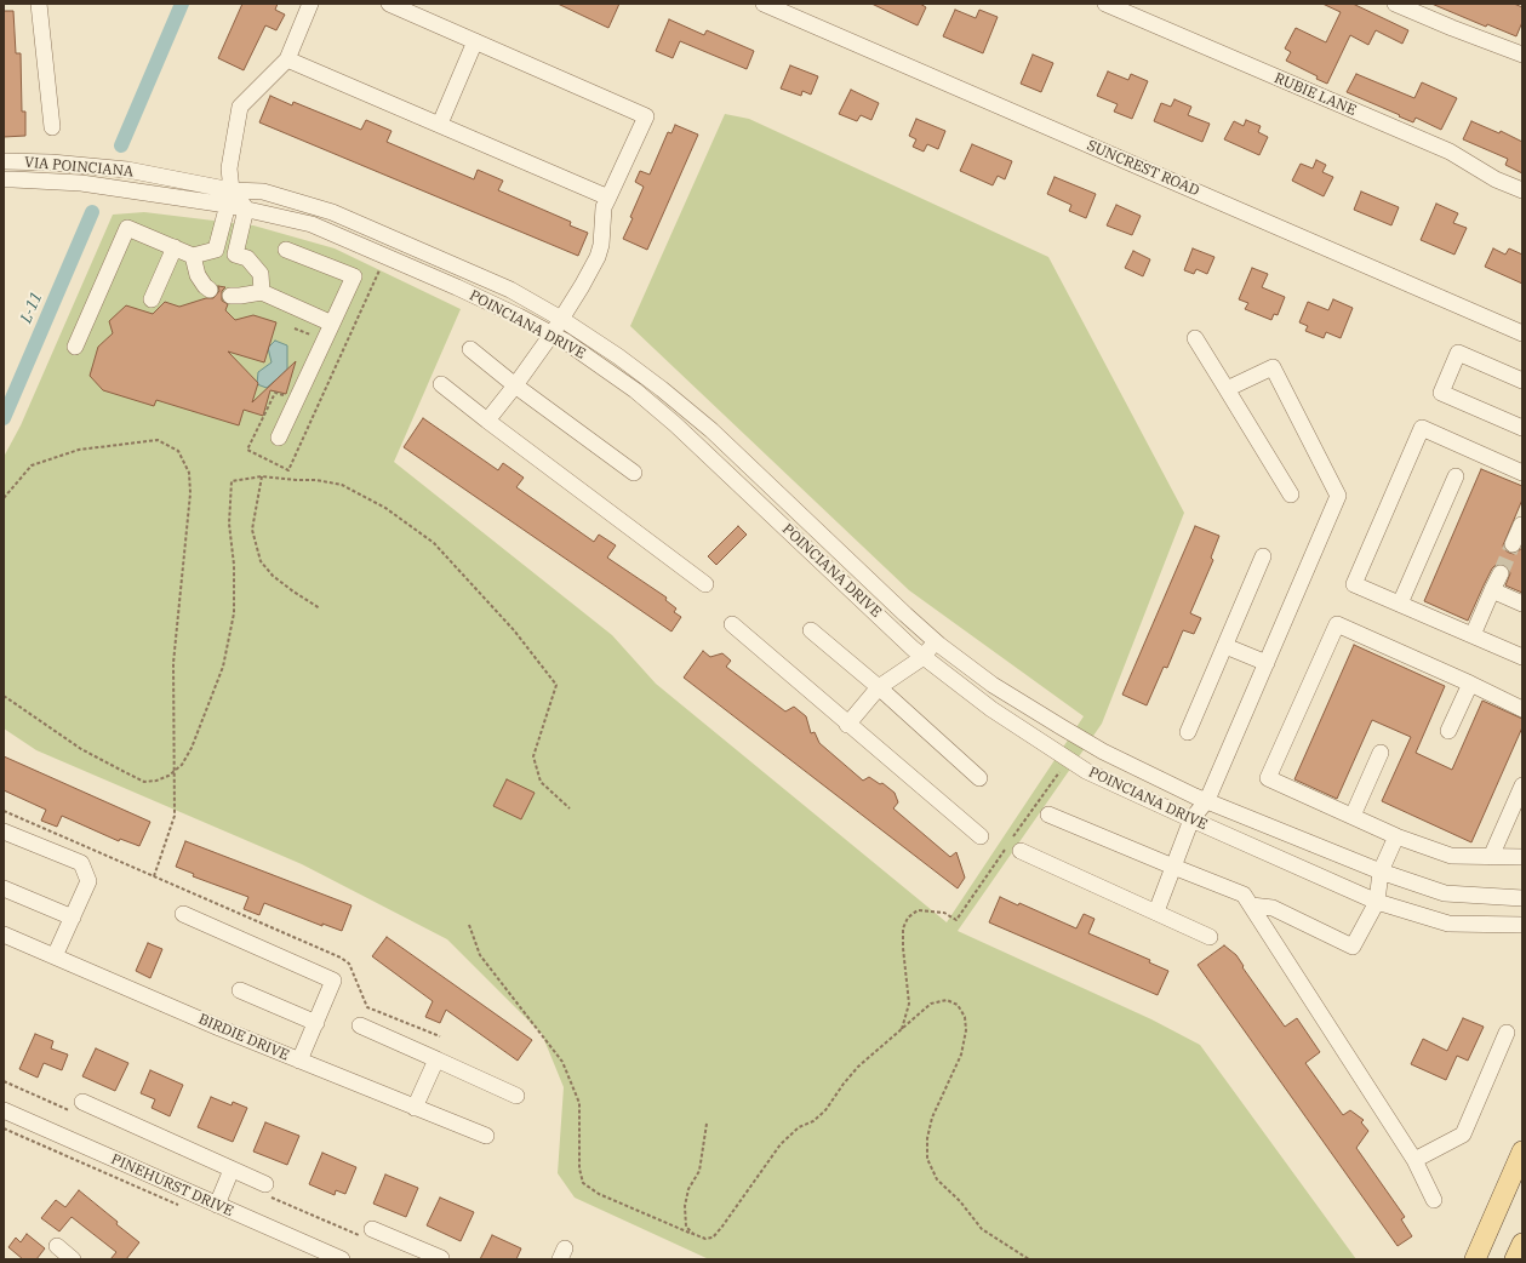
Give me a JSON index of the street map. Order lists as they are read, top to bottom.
{
  "streets": {
    "street": [
      "RUBIE LANE",
      "VIA POINCIANA",
      "SUNCREST ROAD",
      "POINCIANA DRIVE",
      "BIRDIE DRIVE",
      "PINEHURST DRIVE"
    ]
  },
  "crossings": [
    ["VIA POINCIANA", "POINCIANA DRIVE"]
  ],
  "water": ["L-11"]
}
